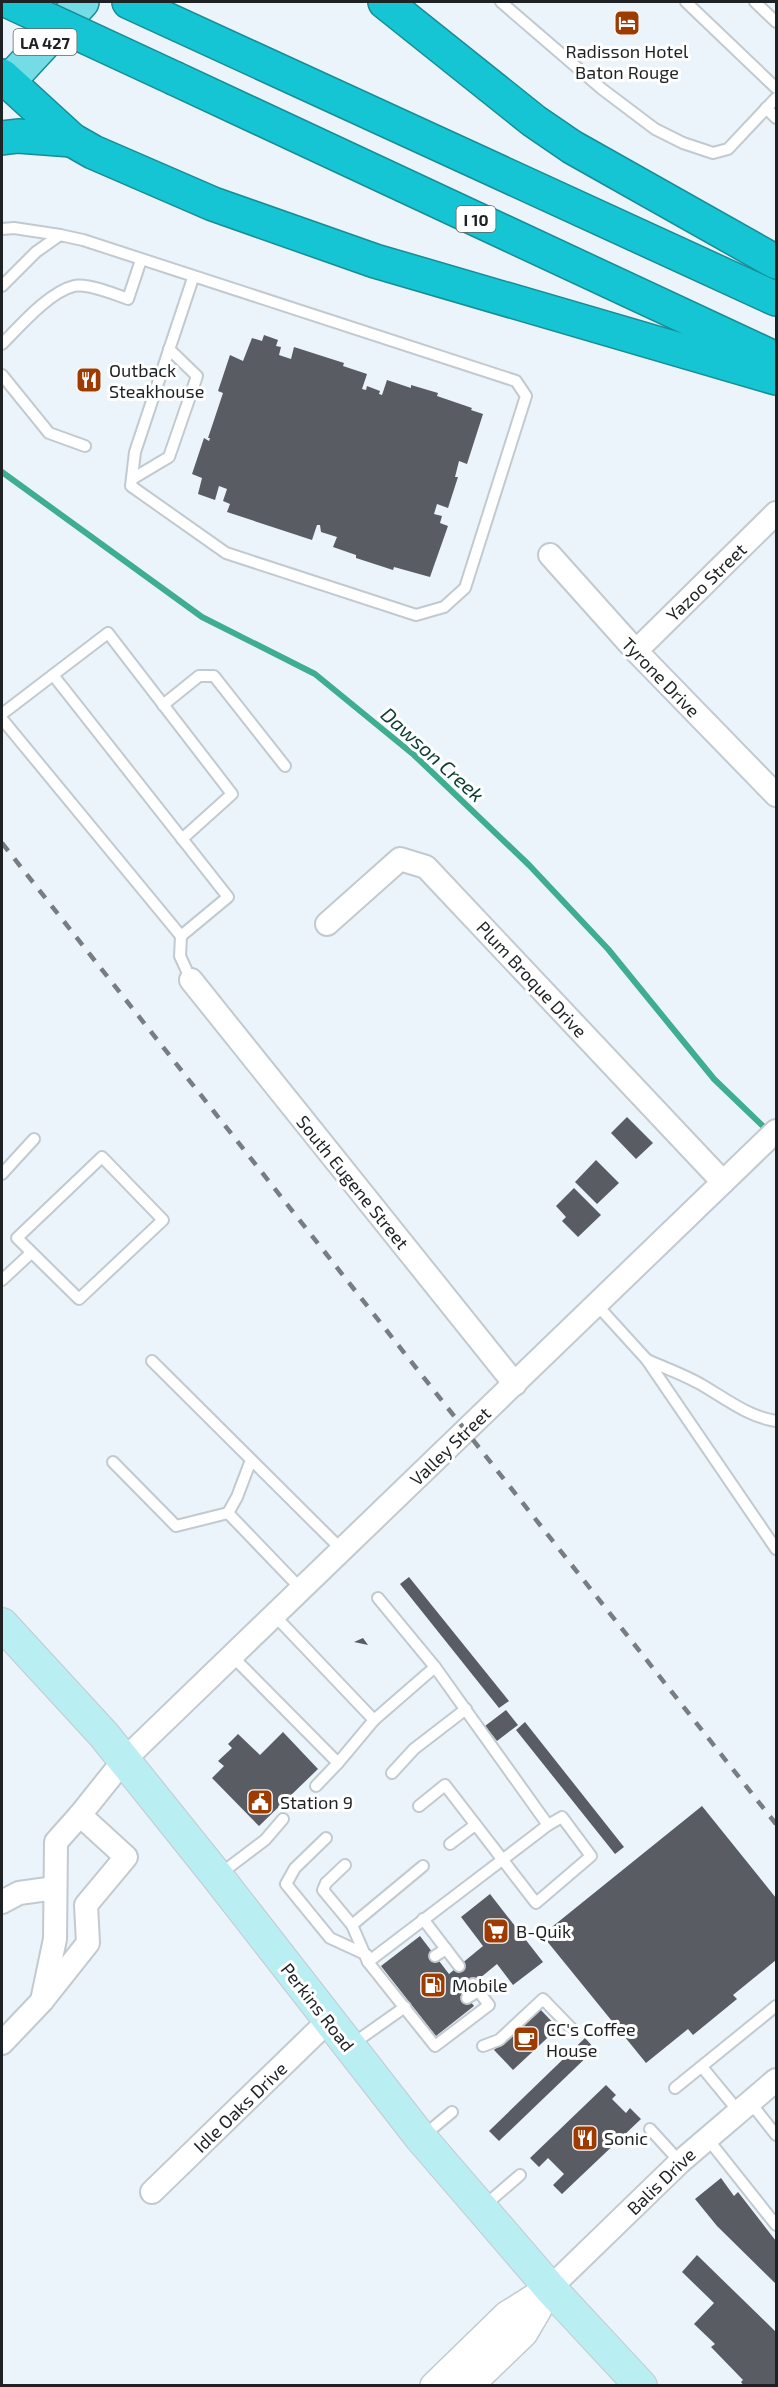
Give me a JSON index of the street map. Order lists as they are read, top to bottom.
{
  "streets": {
    "highway": ["I 10"],
    "main road": ["LA 427", "Perkins Road"],
    "street": [
      "Yazoo Street",
      "Tyrone Drive",
      "Plum Broque Drive",
      "South Eugene Street",
      "Valley Street",
      "Idle Oaks Drive",
      "Balis Drive"
    ]
  },
  "crossings": [
    ["LA 427", "I 10"],
    ["Yazoo Street", "Tyrone Drive"],
    ["Plum Broque Drive", "Valley Street"],
    ["South Eugene Street", "Valley Street"],
    ["Valley Street", "Perkins Road"],
    ["Perkins Road", "Idle Oaks Drive"],
    ["Perkins Road", "Balis Drive"]
  ],
  "water": ["Dawson Creek"],
  "places": {
    "hotel": ["Radisson Hotel Baton Rouge"],
    "restaurant": ["Outback Steakhouse", "Sonic"],
    "public building": ["Station 9"],
    "supermarket": ["B-Quik"],
    "fuel station": ["Mobile"],
    "cafe": ["CC's Coffee House"]
  }
}
